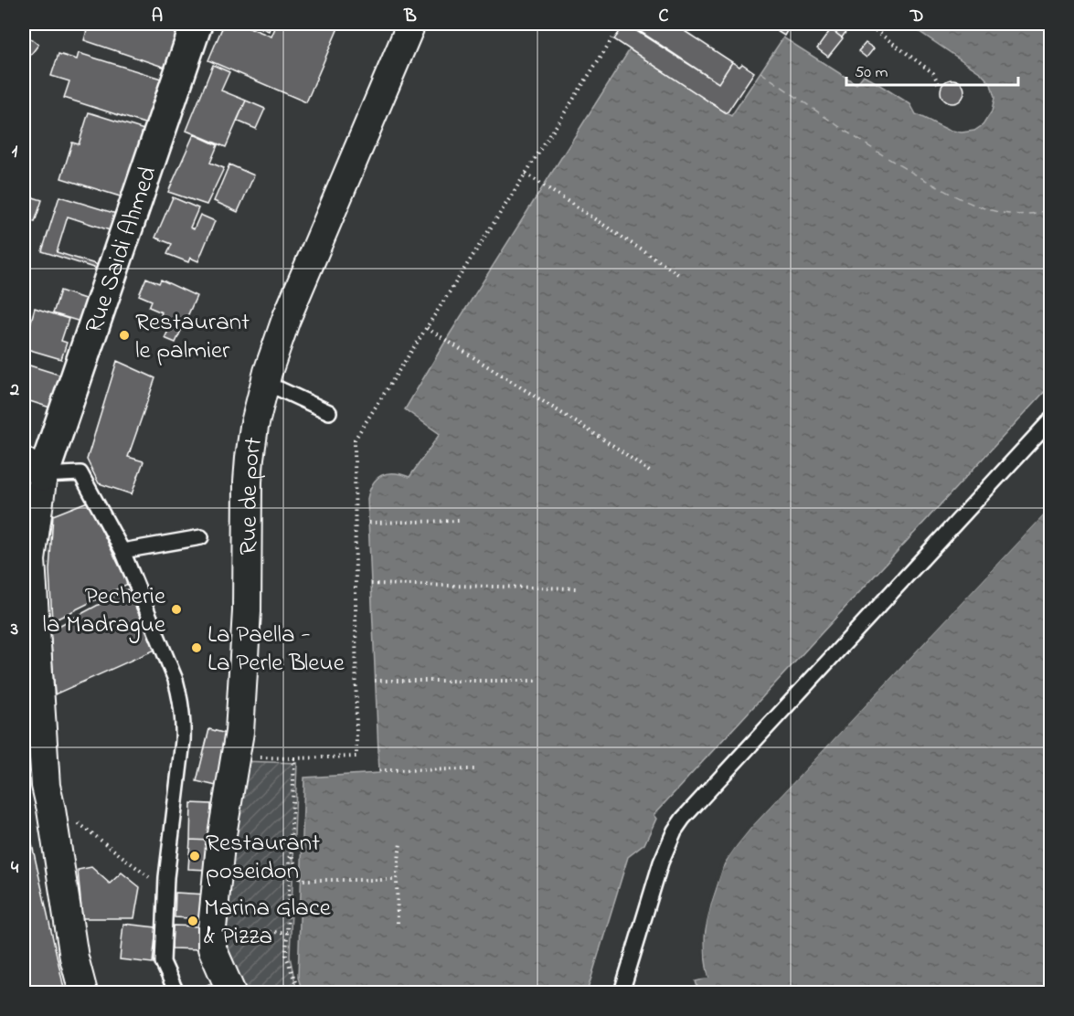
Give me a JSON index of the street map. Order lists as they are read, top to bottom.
{
  "streets": {
    "street": ["Rue Saidi Ahmed", "Rue de port"]
  },
  "places": [
    "Restaurant le palmier",
    "Pecherie la Madrague",
    "La Paella - La Perle Bleue",
    "Restaurant poseidon",
    "Marina Glace & Pizza"
  ],
  "scale_bar": "50 m",
  "grid": {
    "columns": [
      "A",
      "B",
      "C",
      "D"
    ],
    "rows": [
      "1",
      "2",
      "3",
      "4"
    ]
  }
}
